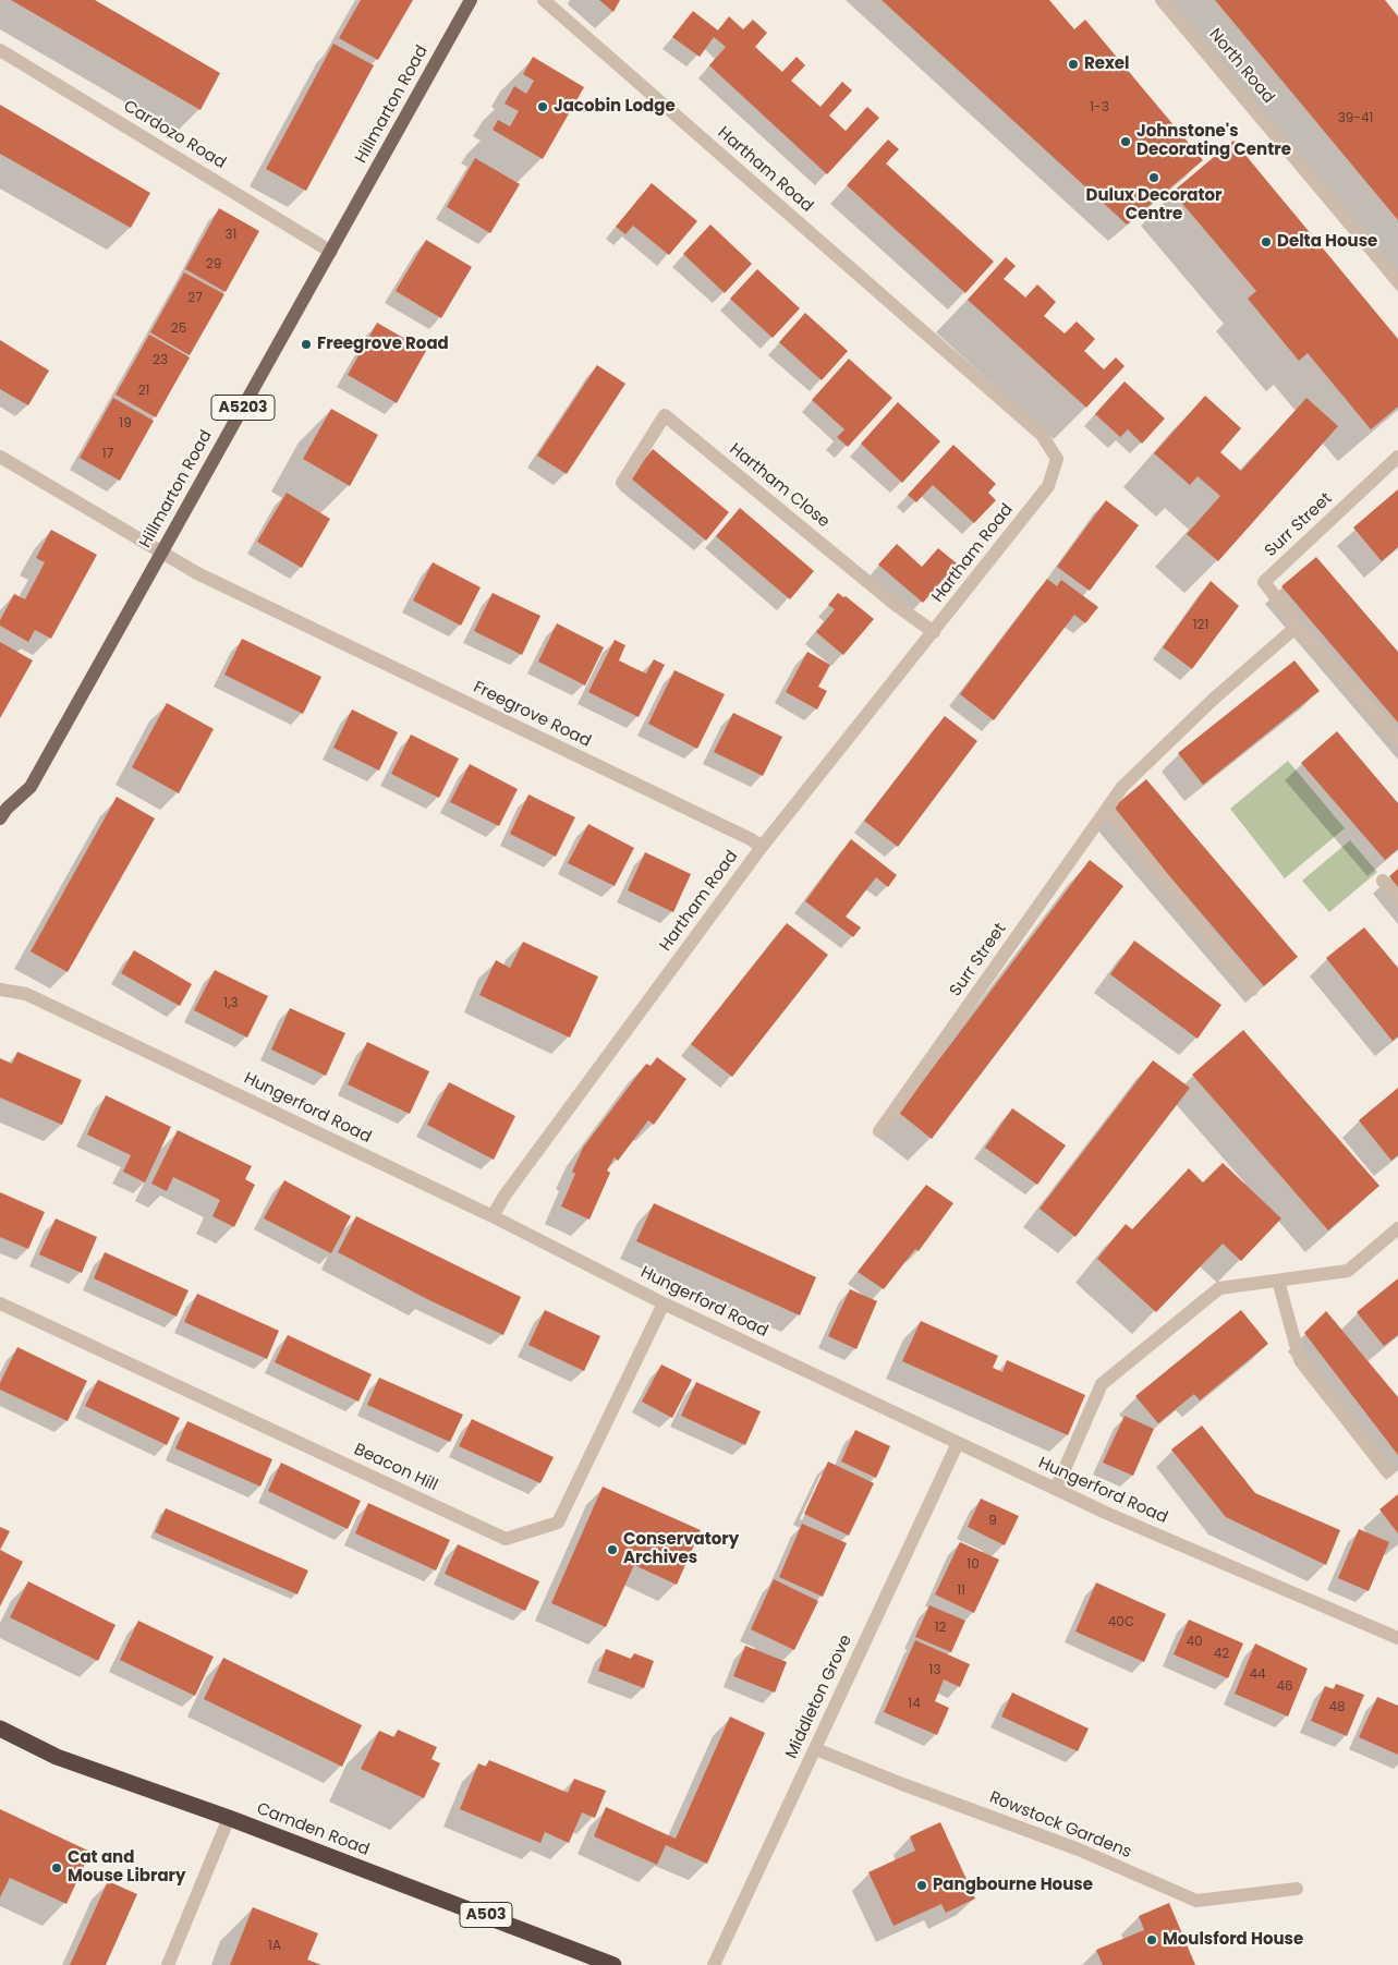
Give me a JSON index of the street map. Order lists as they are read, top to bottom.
{
  "streets": {
    "highway": ["Camden Road", "A503"],
    "main road": ["Hillmarton Road", "A5203"],
    "street": [
      "North Road",
      "Cardozo Road",
      "Hartham Road",
      "Hartham Close",
      "Surr Street",
      "Freegrove Road",
      "Hungerford Road",
      "Beacon Hill",
      "Middleton Grove",
      "Rowstock Gardens"
    ]
  },
  "crossings": [
    ["Hillmarton Road", "Cardozo Road"],
    ["Hillmarton Road", "Freegrove Road"],
    ["Hartham Road", "Hartham Close"],
    ["Hartham Road", "Freegrove Road"],
    ["Hartham Road", "Hungerford Road"],
    ["Hungerford Road", "Beacon Hill"],
    ["Hungerford Road", "Middleton Grove"],
    ["Middleton Grove", "Rowstock Gardens"]
  ],
  "places": [
    "Rexel",
    "Jacobin Lodge",
    "Johnstone's Decorating Centre",
    "Dulux Decorator Centre",
    "Delta House",
    "Freegrove Road",
    "Conservatory Archives",
    "Cat and Mouse Library",
    "Pangbourne House",
    "Moulsford House"
  ],
  "house_numbers": [
    "1-3",
    "39-41",
    "31",
    "29",
    "27",
    "25",
    "23",
    "21",
    "19",
    "17",
    "121",
    "1,3",
    "9",
    "10",
    "11",
    "40C",
    "12",
    "40",
    "42",
    "13",
    "44",
    "46",
    "14",
    "48",
    "1A"
  ]
}
